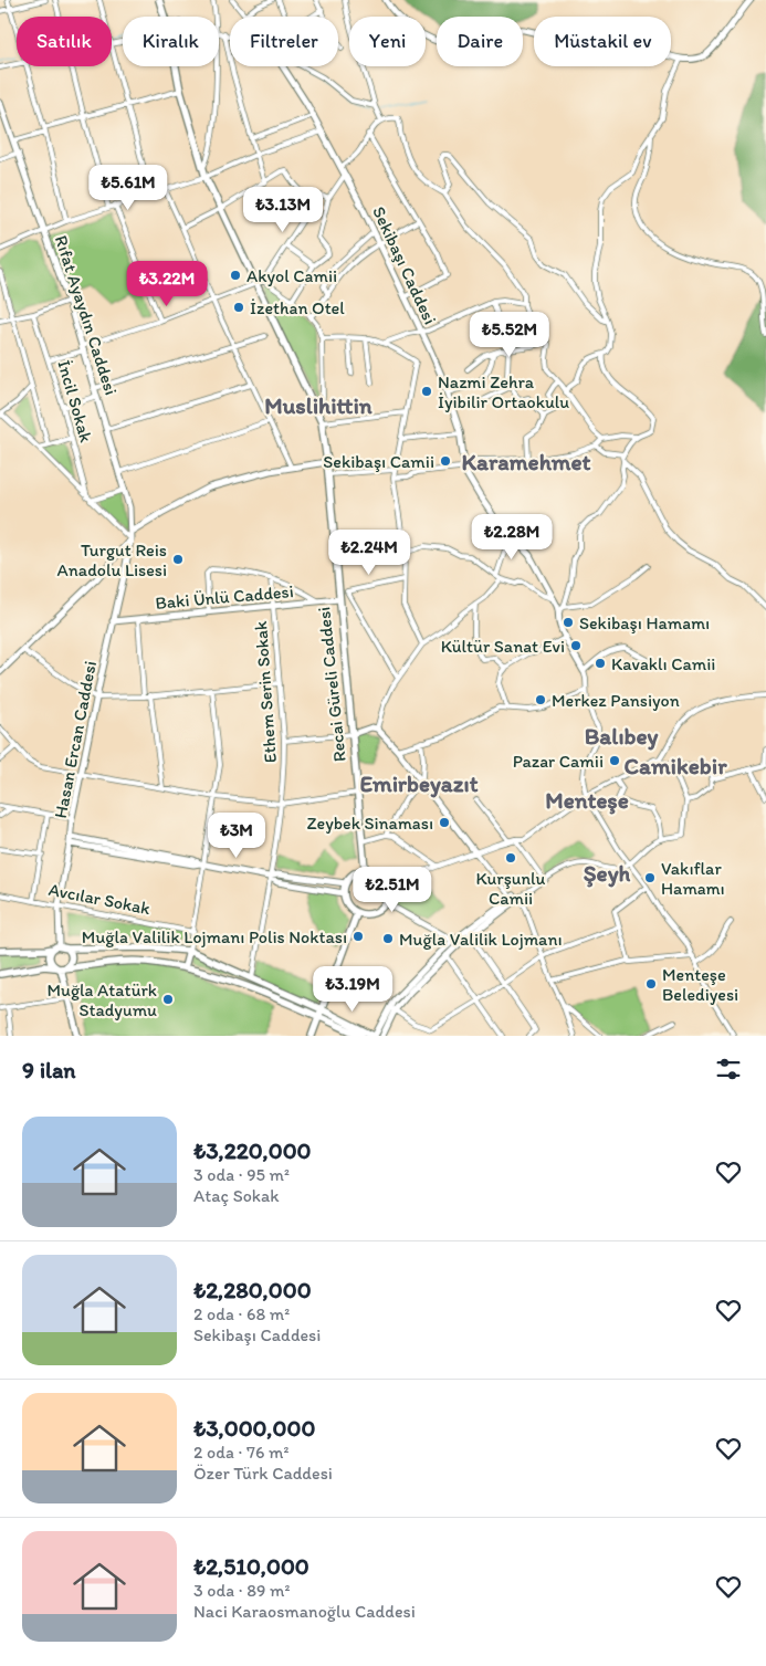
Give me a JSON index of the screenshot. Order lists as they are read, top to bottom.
{
  "streets": {
    "main road": ["Recai Güreli Caddesi"],
    "street": [
      "Sekibaşı Caddesi",
      "Rıfat Ayaydın Caddesi",
      "İncil Sokak",
      "Baki Ünlü Caddesi",
      "Ethem Serin Sokak",
      "Hasan Ercan Caddesi",
      "Avcılar Sokak"
    ]
  },
  "crossings": [
    ["Rıfat Ayaydın Caddesi", "Hasan Ercan Caddesi"],
    ["Baki Ünlü Caddesi", "Recai Güreli Caddesi"],
    ["Baki Ünlü Caddesi", "Ethem Serin Sokak"],
    ["Baki Ünlü Caddesi", "Hasan Ercan Caddesi"],
    ["Hasan Ercan Caddesi", "Avcılar Sokak"]
  ],
  "districts": [
    "Muslihittin",
    "Karamehmet",
    "Balıbey",
    "Camikebir",
    "Emirbeyazıt",
    "Menteşe",
    "Şeyh"
  ],
  "places": [
    "Akyol Camii",
    "İzethan Otel",
    "Nazmi Zehra İyibilir Ortaokulu",
    "Sekibaşı Camii",
    "Turgut Reis Anadolu Lisesi",
    "Sekibaşı Hamamı",
    "Kültür Sanat Evi",
    "Kavaklı Camii",
    "Merkez Pansiyon",
    "Pazar Camii",
    "Zeybek Sinaması",
    "Kurşunlu Camii",
    "Vakıflar Hamamı",
    "Muğla Valilik Lojmanı Polis Noktası",
    "Muğla Valilik Lojmanı",
    "Menteşe Belediyesi",
    "Muğla Atatürk Stadyumu"
  ],
  "page": {
    "chip": [
      "Satılık",
      "Kiralık",
      "Filtreler",
      "Yeni",
      "Daire",
      "Müstakil ev"
    ],
    "price": [
      "₺5.61M",
      "₺3.13M",
      "₺3.22M",
      "₺5.52M",
      "₺2.28M",
      "₺2.24M",
      "₺3M",
      "₺2.51M",
      "₺3.19M"
    ],
    "heading": "9 ilan",
    "list": [
      {
        "name": "₺3,220,000",
        "note": "3 oda · 95 m² · Ataç Sokak"
      },
      {
        "name": "₺2,280,000",
        "note": "2 oda · 68 m² · Sekibaşı Caddesi"
      },
      {
        "name": "₺3,000,000",
        "note": "2 oda · 76 m² · Özer Türk Caddesi"
      },
      {
        "name": "₺2,510,000",
        "note": "3 oda · 89 m² · Naci Karaosmanoğlu Caddesi"
      }
    ]
  }
}
